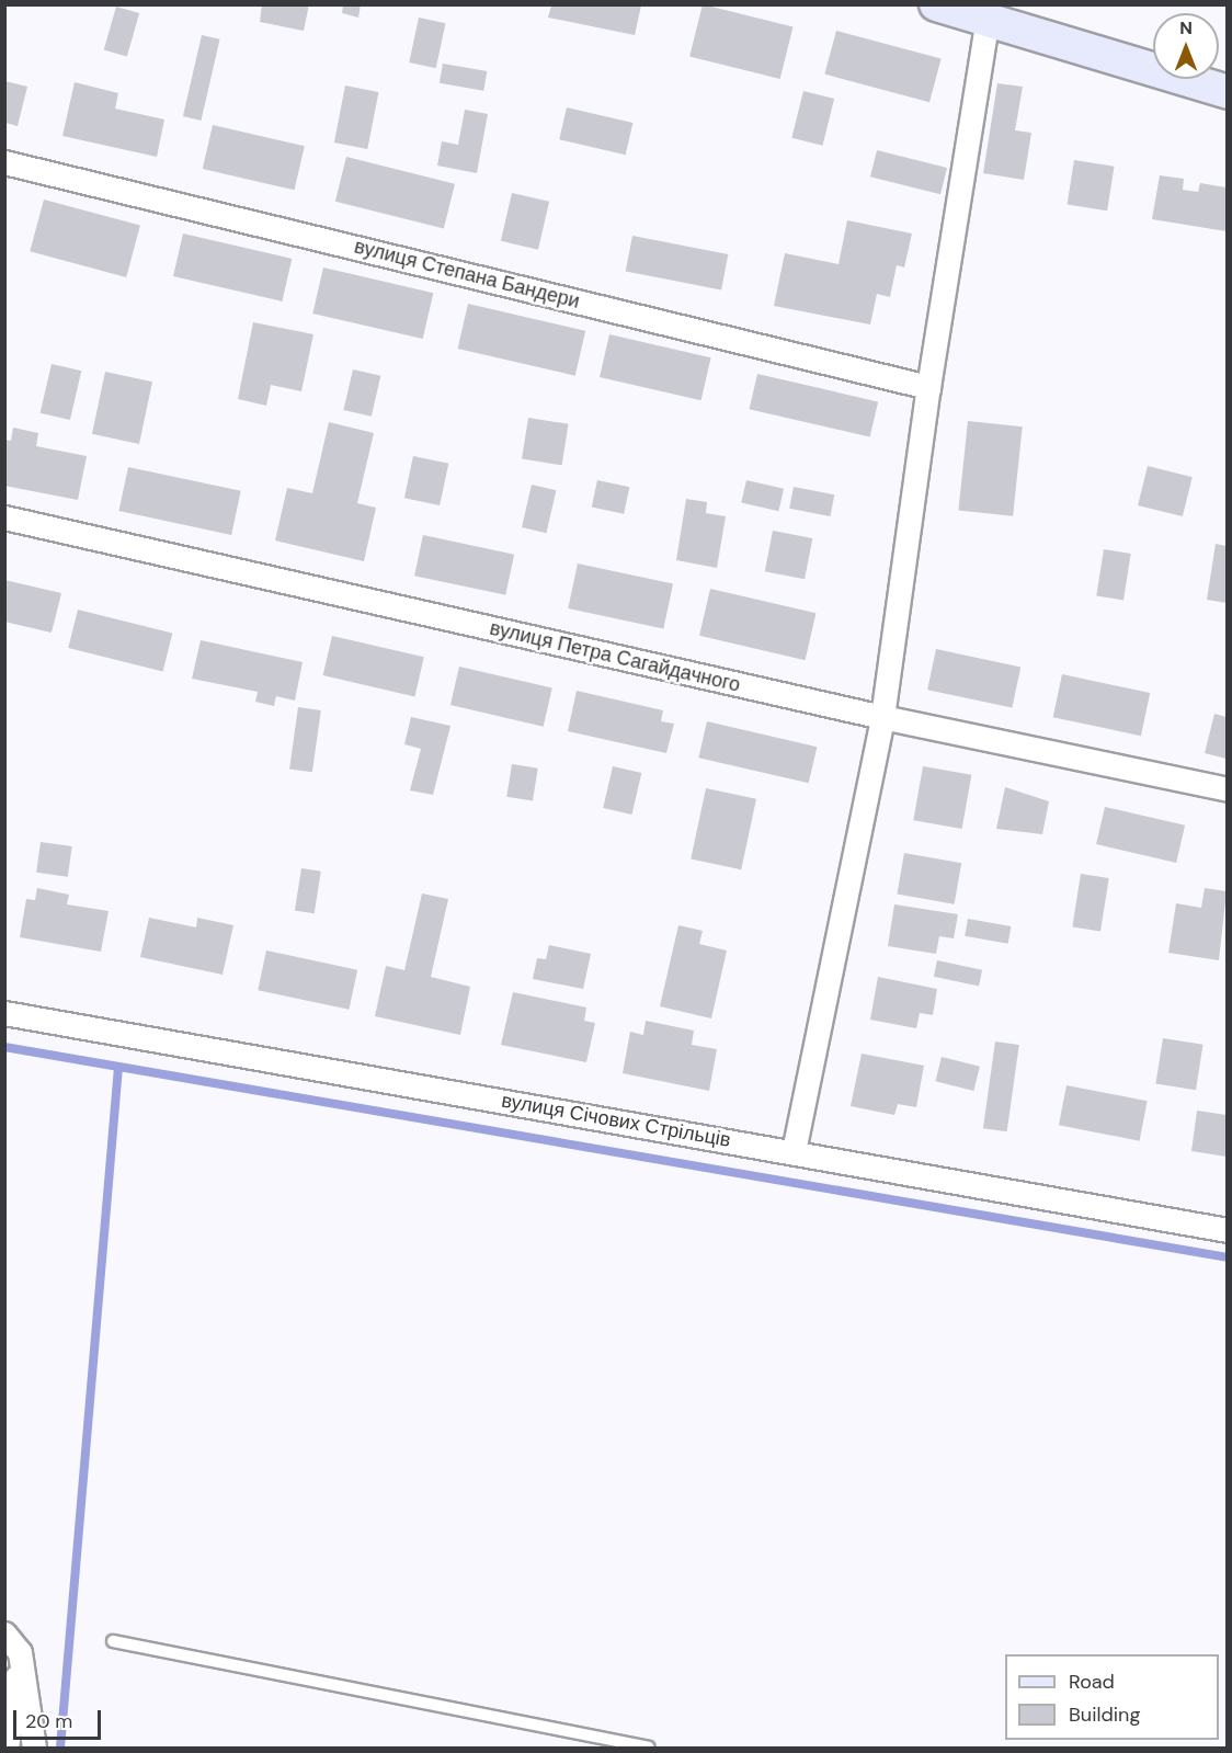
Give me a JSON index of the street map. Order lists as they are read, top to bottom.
{
  "streets": {
    "street": ["вулиця Степана Бандери", "вулиця Петра Сагайдачного", "вулиця Січових Стрільців"]
  },
  "legend": ["Road", "Building"],
  "scale_bar": "20 m",
  "north": "top"
}
